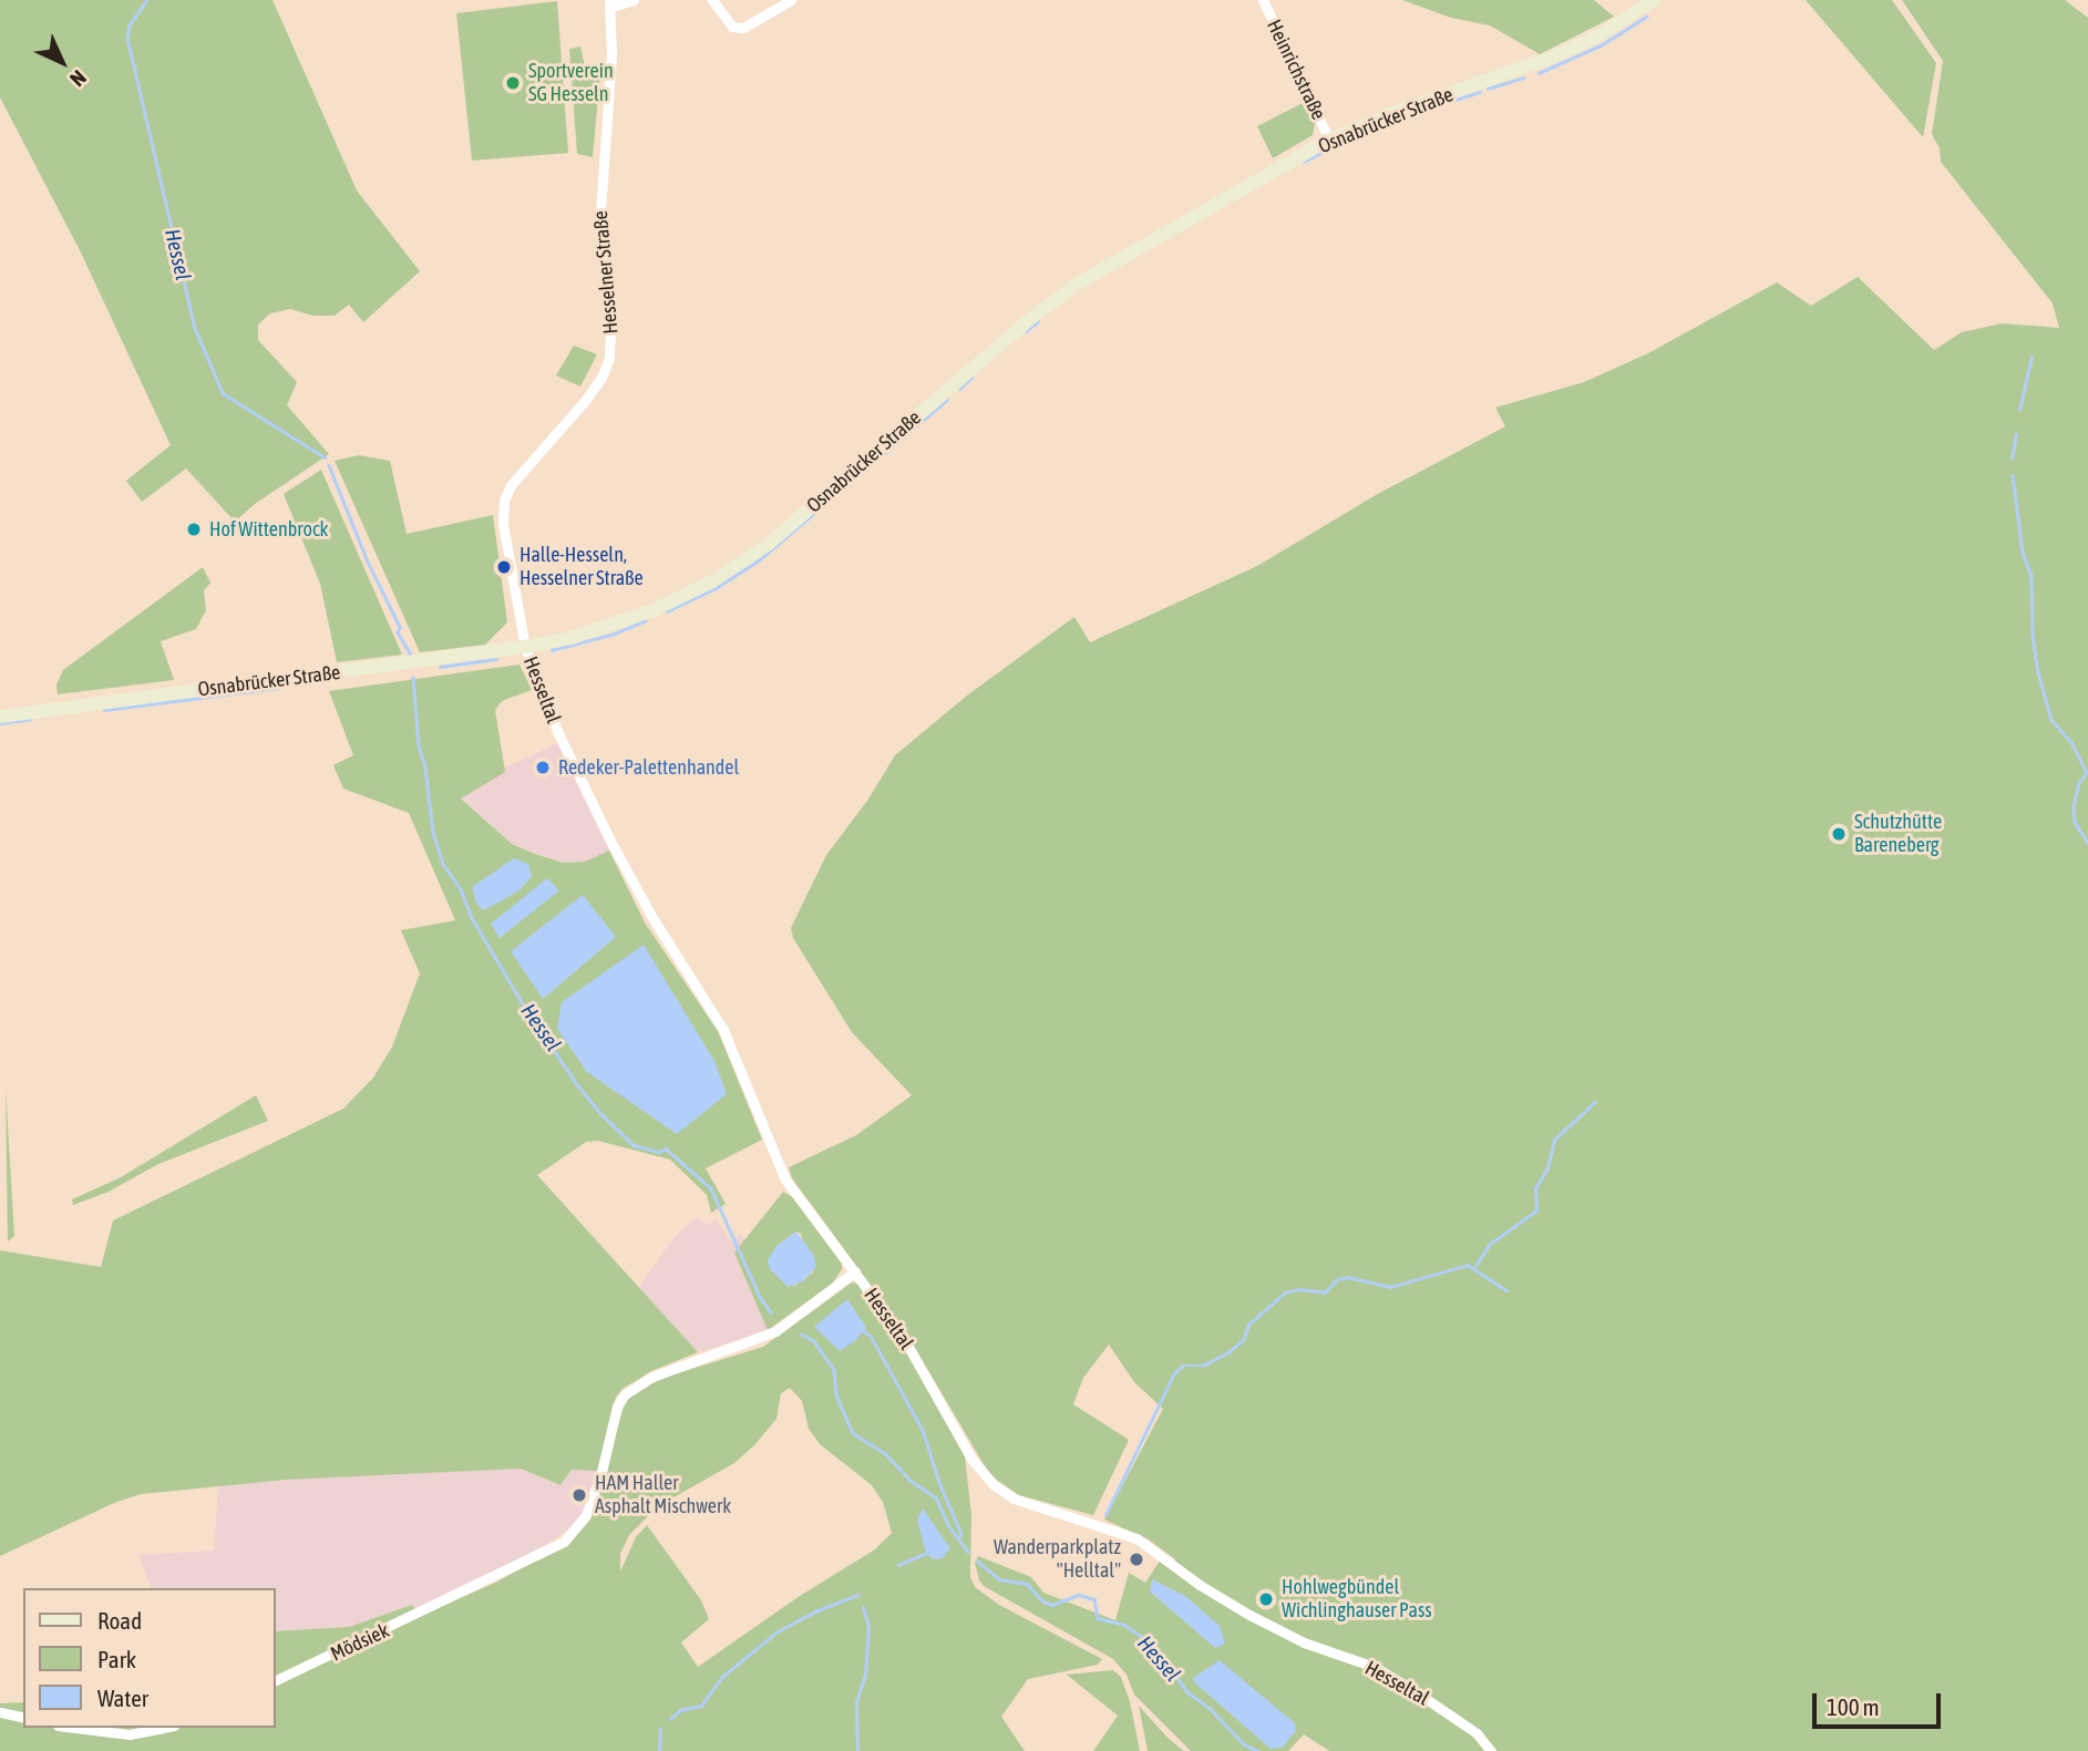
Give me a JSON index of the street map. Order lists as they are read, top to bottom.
{
  "streets": {
    "main road": ["Osnabrücker Straße"],
    "street": [
      "Heinrichstraße",
      "Hesselner Straße",
      "Hesseltal",
      "Mödsiek"
    ]
  },
  "crossings": [
    ["Heinrichstraße", "Osnabrücker Straße"],
    ["Osnabrücker Straße", "Hesselner Straße"],
    ["Osnabrücker Straße", "Hesseltal"],
    ["Hesselner Straße", "Hesseltal"],
    ["Hesseltal", "Mödsiek"]
  ],
  "water": ["Hessel"],
  "places": [
    "Sportverein SG Hesseln",
    "Hof Wittenbrock",
    "Halle-Hesseln, Hesselner Straße",
    "Redeker-Palettenhandel",
    "Schutzhütte Bareneberg",
    "HAM Haller Asphalt Mischwerk",
    "Wanderparkplatz \"Helltal\"",
    "Hohlwegbündel Wichlinghauser Pass"
  ],
  "legend": ["Road", "Park", "Water"],
  "scale_bar": "100 m",
  "north": "bottom right"
}
